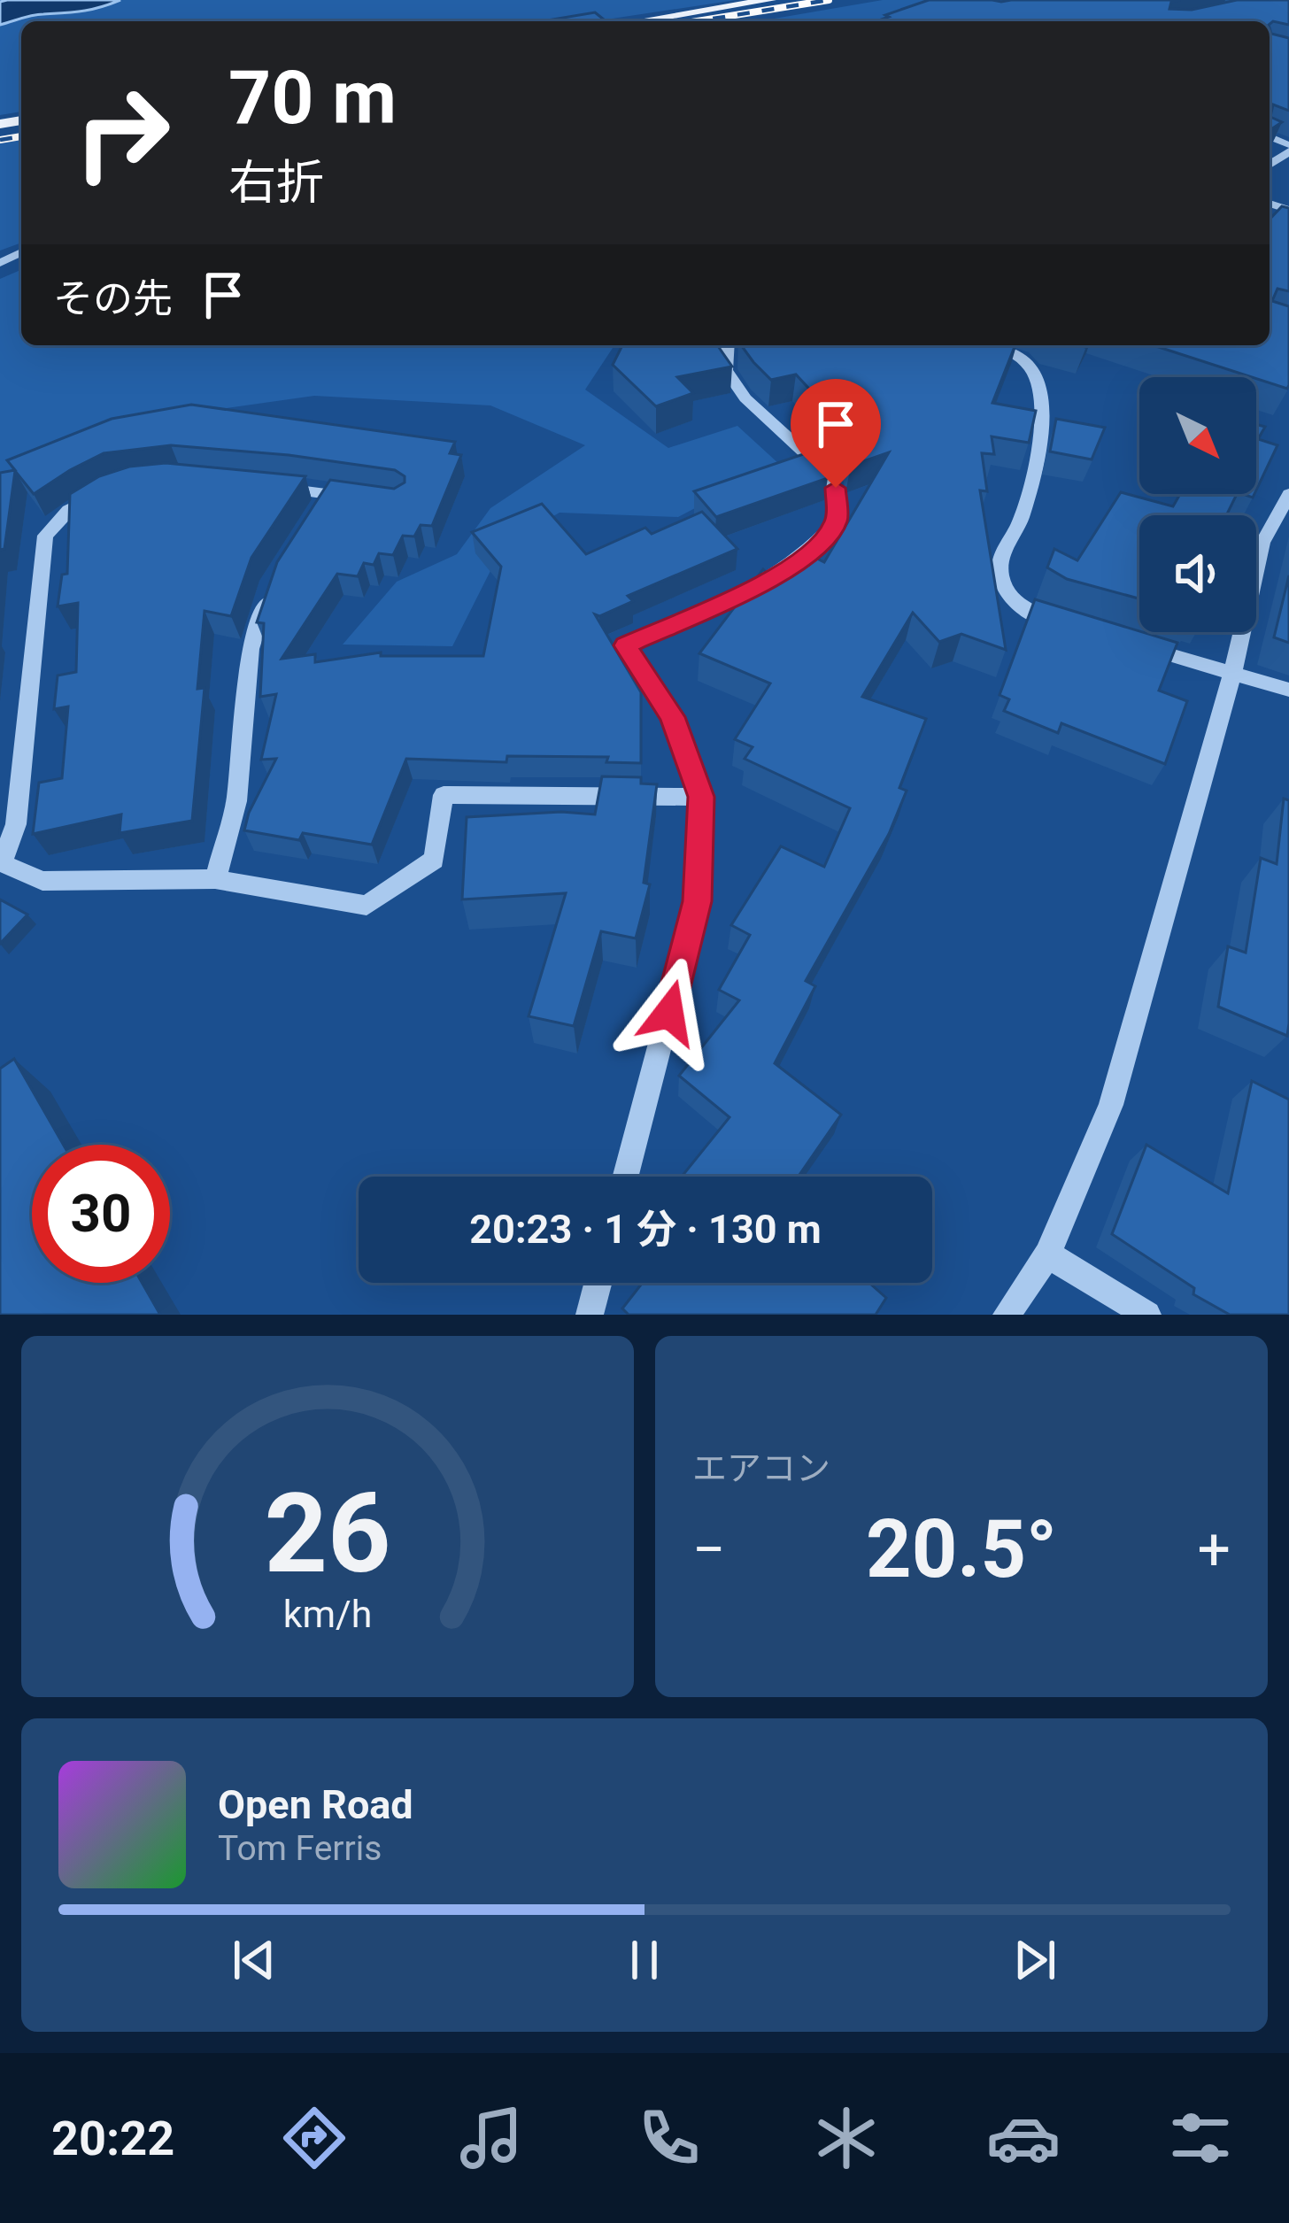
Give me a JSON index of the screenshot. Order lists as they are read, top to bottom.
{
  "north": "bottom right",
  "page": {
    "turn": ["70 m", "右折"],
    "then": "その先",
    "limit": "30",
    "trip": "20:23 · 1 分 · 130 m",
    "tile": "エアコン",
    "heat": ["−", "20.5°", "+"],
    "song": ["Open Road", "Tom Ferris"],
    "tabs": "20:22",
    "gauge": ["26", "km/h"]
  }
}
